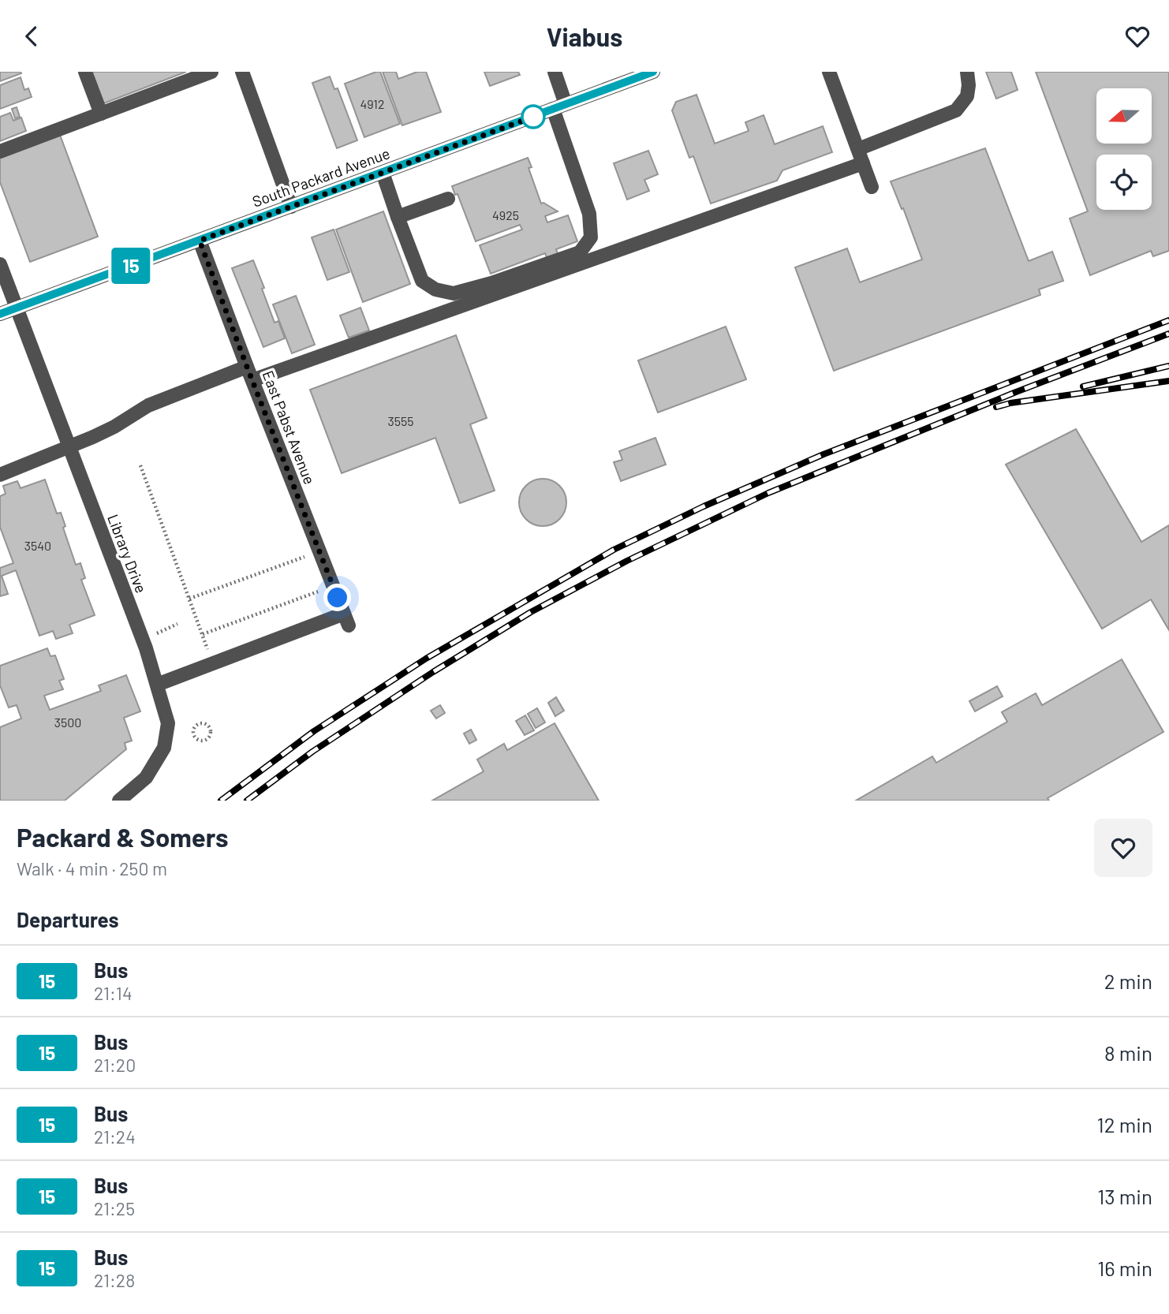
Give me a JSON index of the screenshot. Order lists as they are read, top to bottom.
{
  "streets": {
    "street": ["South Packard Avenue", "East Pabst Avenue", "Library Drive"]
  },
  "crossings": [
    ["South Packard Avenue", "East Pabst Avenue"],
    ["South Packard Avenue", "Library Drive"]
  ],
  "lines": ["bus line 15"],
  "house_numbers": [
    "4912",
    "4925",
    "3555",
    "3540",
    "3500"
  ],
  "north": "left",
  "page": {
    "header": "Viabus",
    "on_map": "15",
    "heading": [
      ["Packard & Somers", "Walk · 4 min · 250 m"],
      "Departures"
    ],
    "list": [
      {
        "mark": "15",
        "name": "Bus",
        "note": "21:14",
        "value": "2 min"
      },
      {
        "mark": "15",
        "name": "Bus",
        "note": "21:20",
        "value": "8 min"
      },
      {
        "mark": "15",
        "name": "Bus",
        "note": "21:24",
        "value": "12 min"
      },
      {
        "mark": "15",
        "name": "Bus",
        "note": "21:25",
        "value": "13 min"
      },
      {
        "mark": "15",
        "name": "Bus",
        "note": "21:28",
        "value": "16 min"
      }
    ]
  }
}
